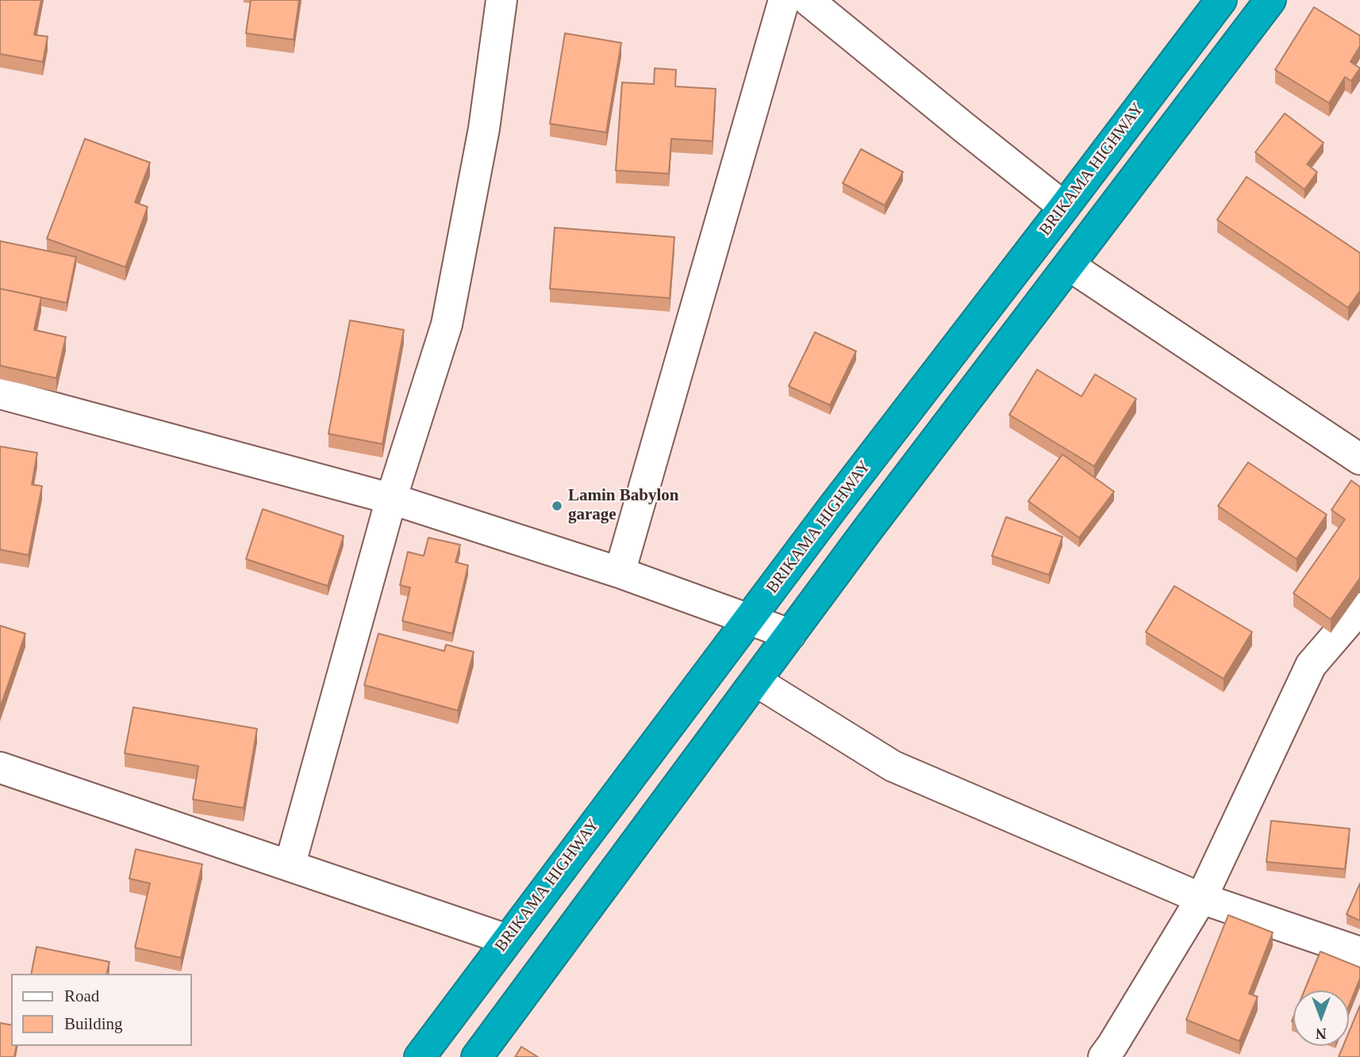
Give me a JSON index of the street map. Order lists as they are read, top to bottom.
{
  "streets": {
    "highway": ["BRIKAMA HIGHWAY"]
  },
  "places": ["Lamin Babylon garage"],
  "legend": ["Road", "Building"],
  "north": "bottom"
}
